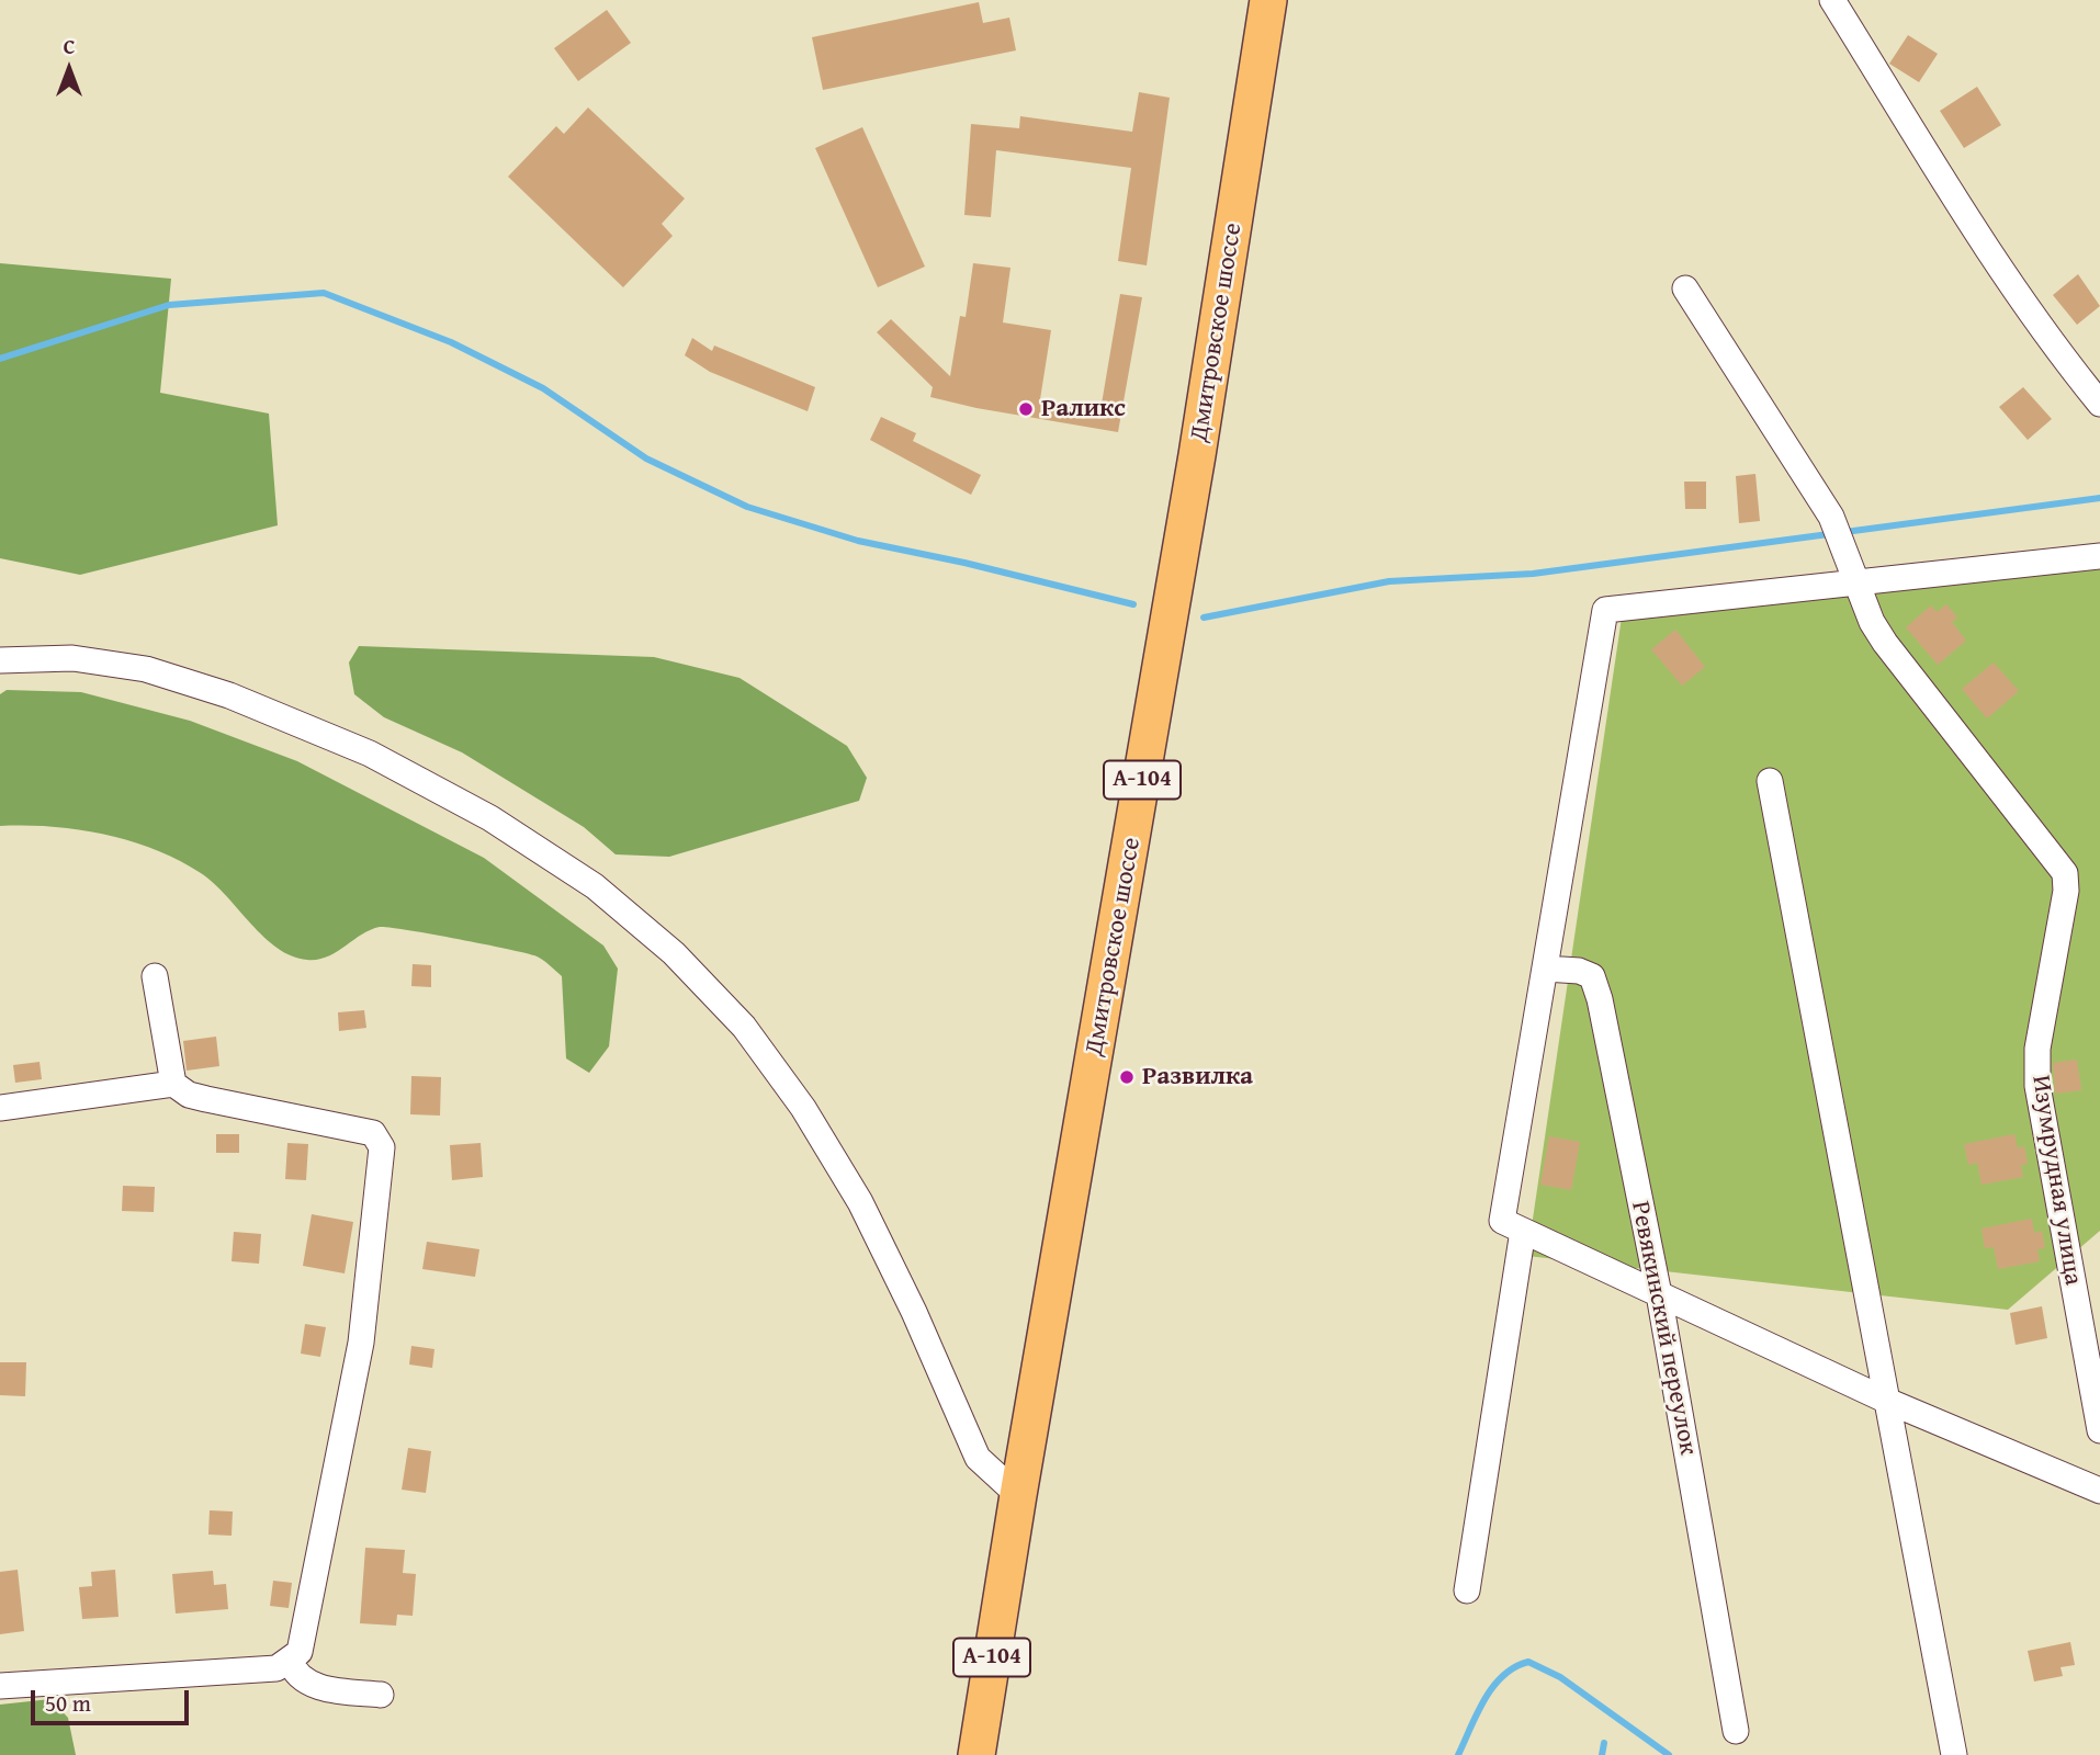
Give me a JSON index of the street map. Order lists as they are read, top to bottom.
{
  "streets": {
    "highway": ["Дмитровское шоссе", "А-104"],
    "street": ["Изумрудная улица", "Ревякинский переулок"]
  },
  "places": ["Раликс", "Развилка"],
  "scale_bar": "50 m",
  "north": "top"
}
